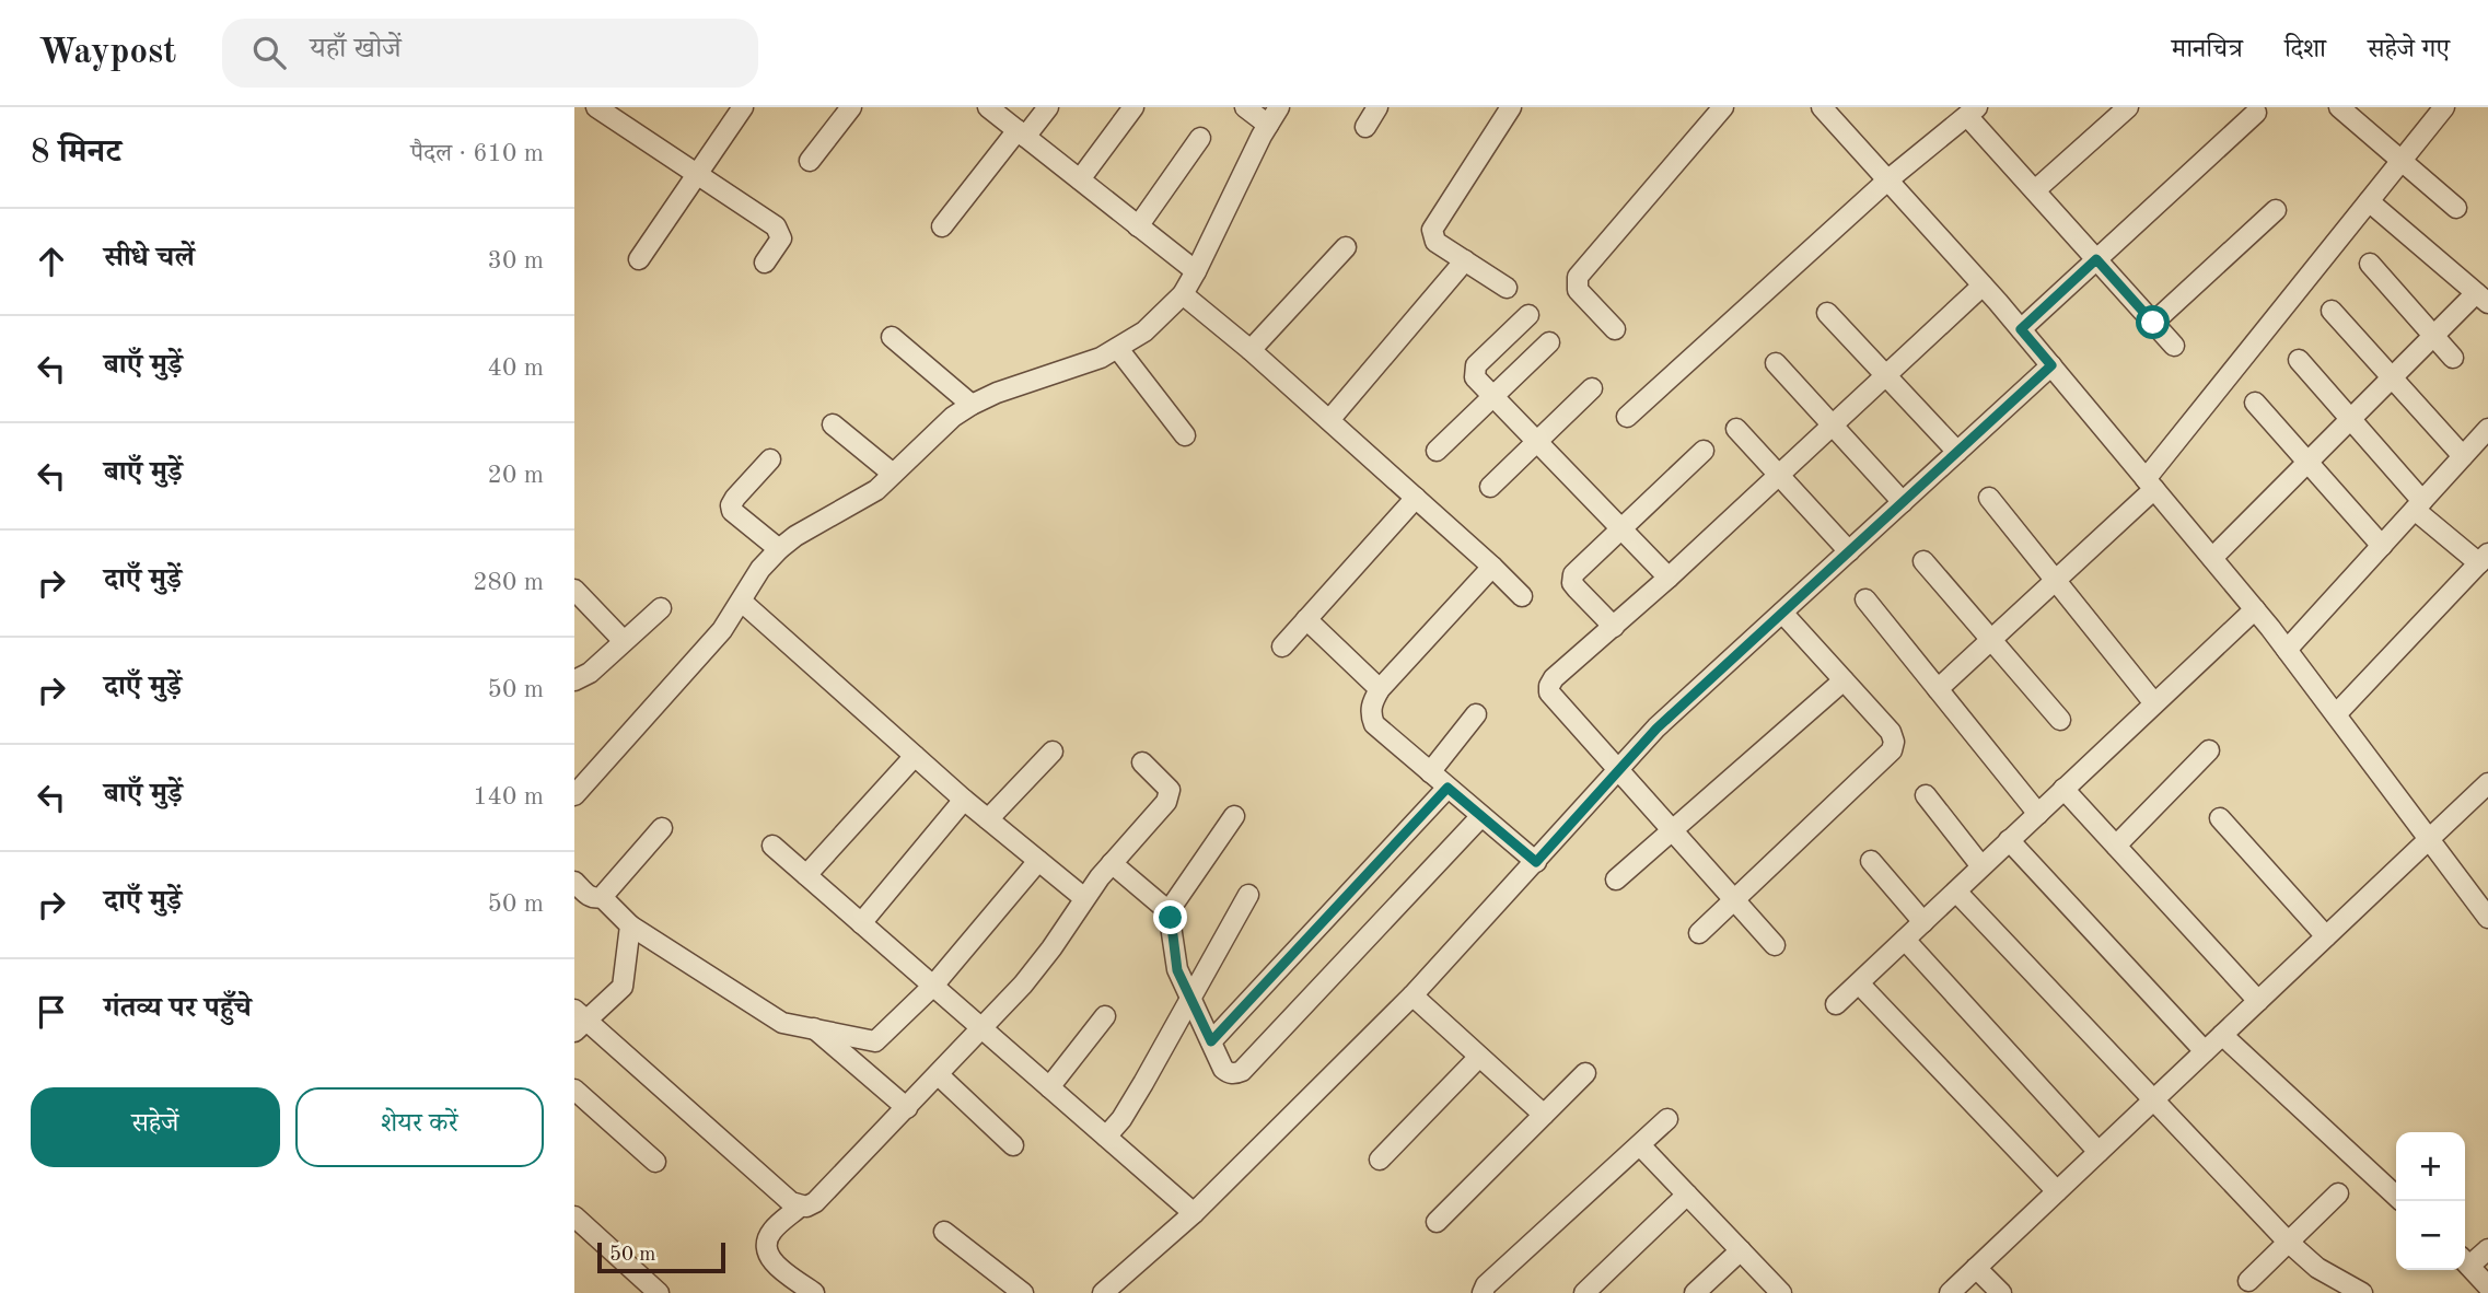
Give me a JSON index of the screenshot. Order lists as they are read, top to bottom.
{
  "scale_bar": "50 m",
  "page": {
    "header": "Waypost",
    "search": "यहाँ खोजें",
    "nav": ["मानचित्र", "दिशा", "सहेजे गए"],
    "heading": ["8 मिनट", "पैदल · 610 m"],
    "list": [
      ["सीधे चलें", "30 m"],
      ["बाएँ मुड़ें", "40 m"],
      ["बाएँ मुड़ें", "20 m"],
      ["दाएँ मुड़ें", "280 m"],
      ["दाएँ मुड़ें", "50 m"],
      ["बाएँ मुड़ें", "140 m"],
      ["दाएँ मुड़ें", "50 m"],
      "गंतव्य पर पहुँचे"
    ],
    "buttons": ["सहेजें", "शेयर करें"],
    "map_buttons": ["+", "−"],
    "scale": "50 m"
  }
}
